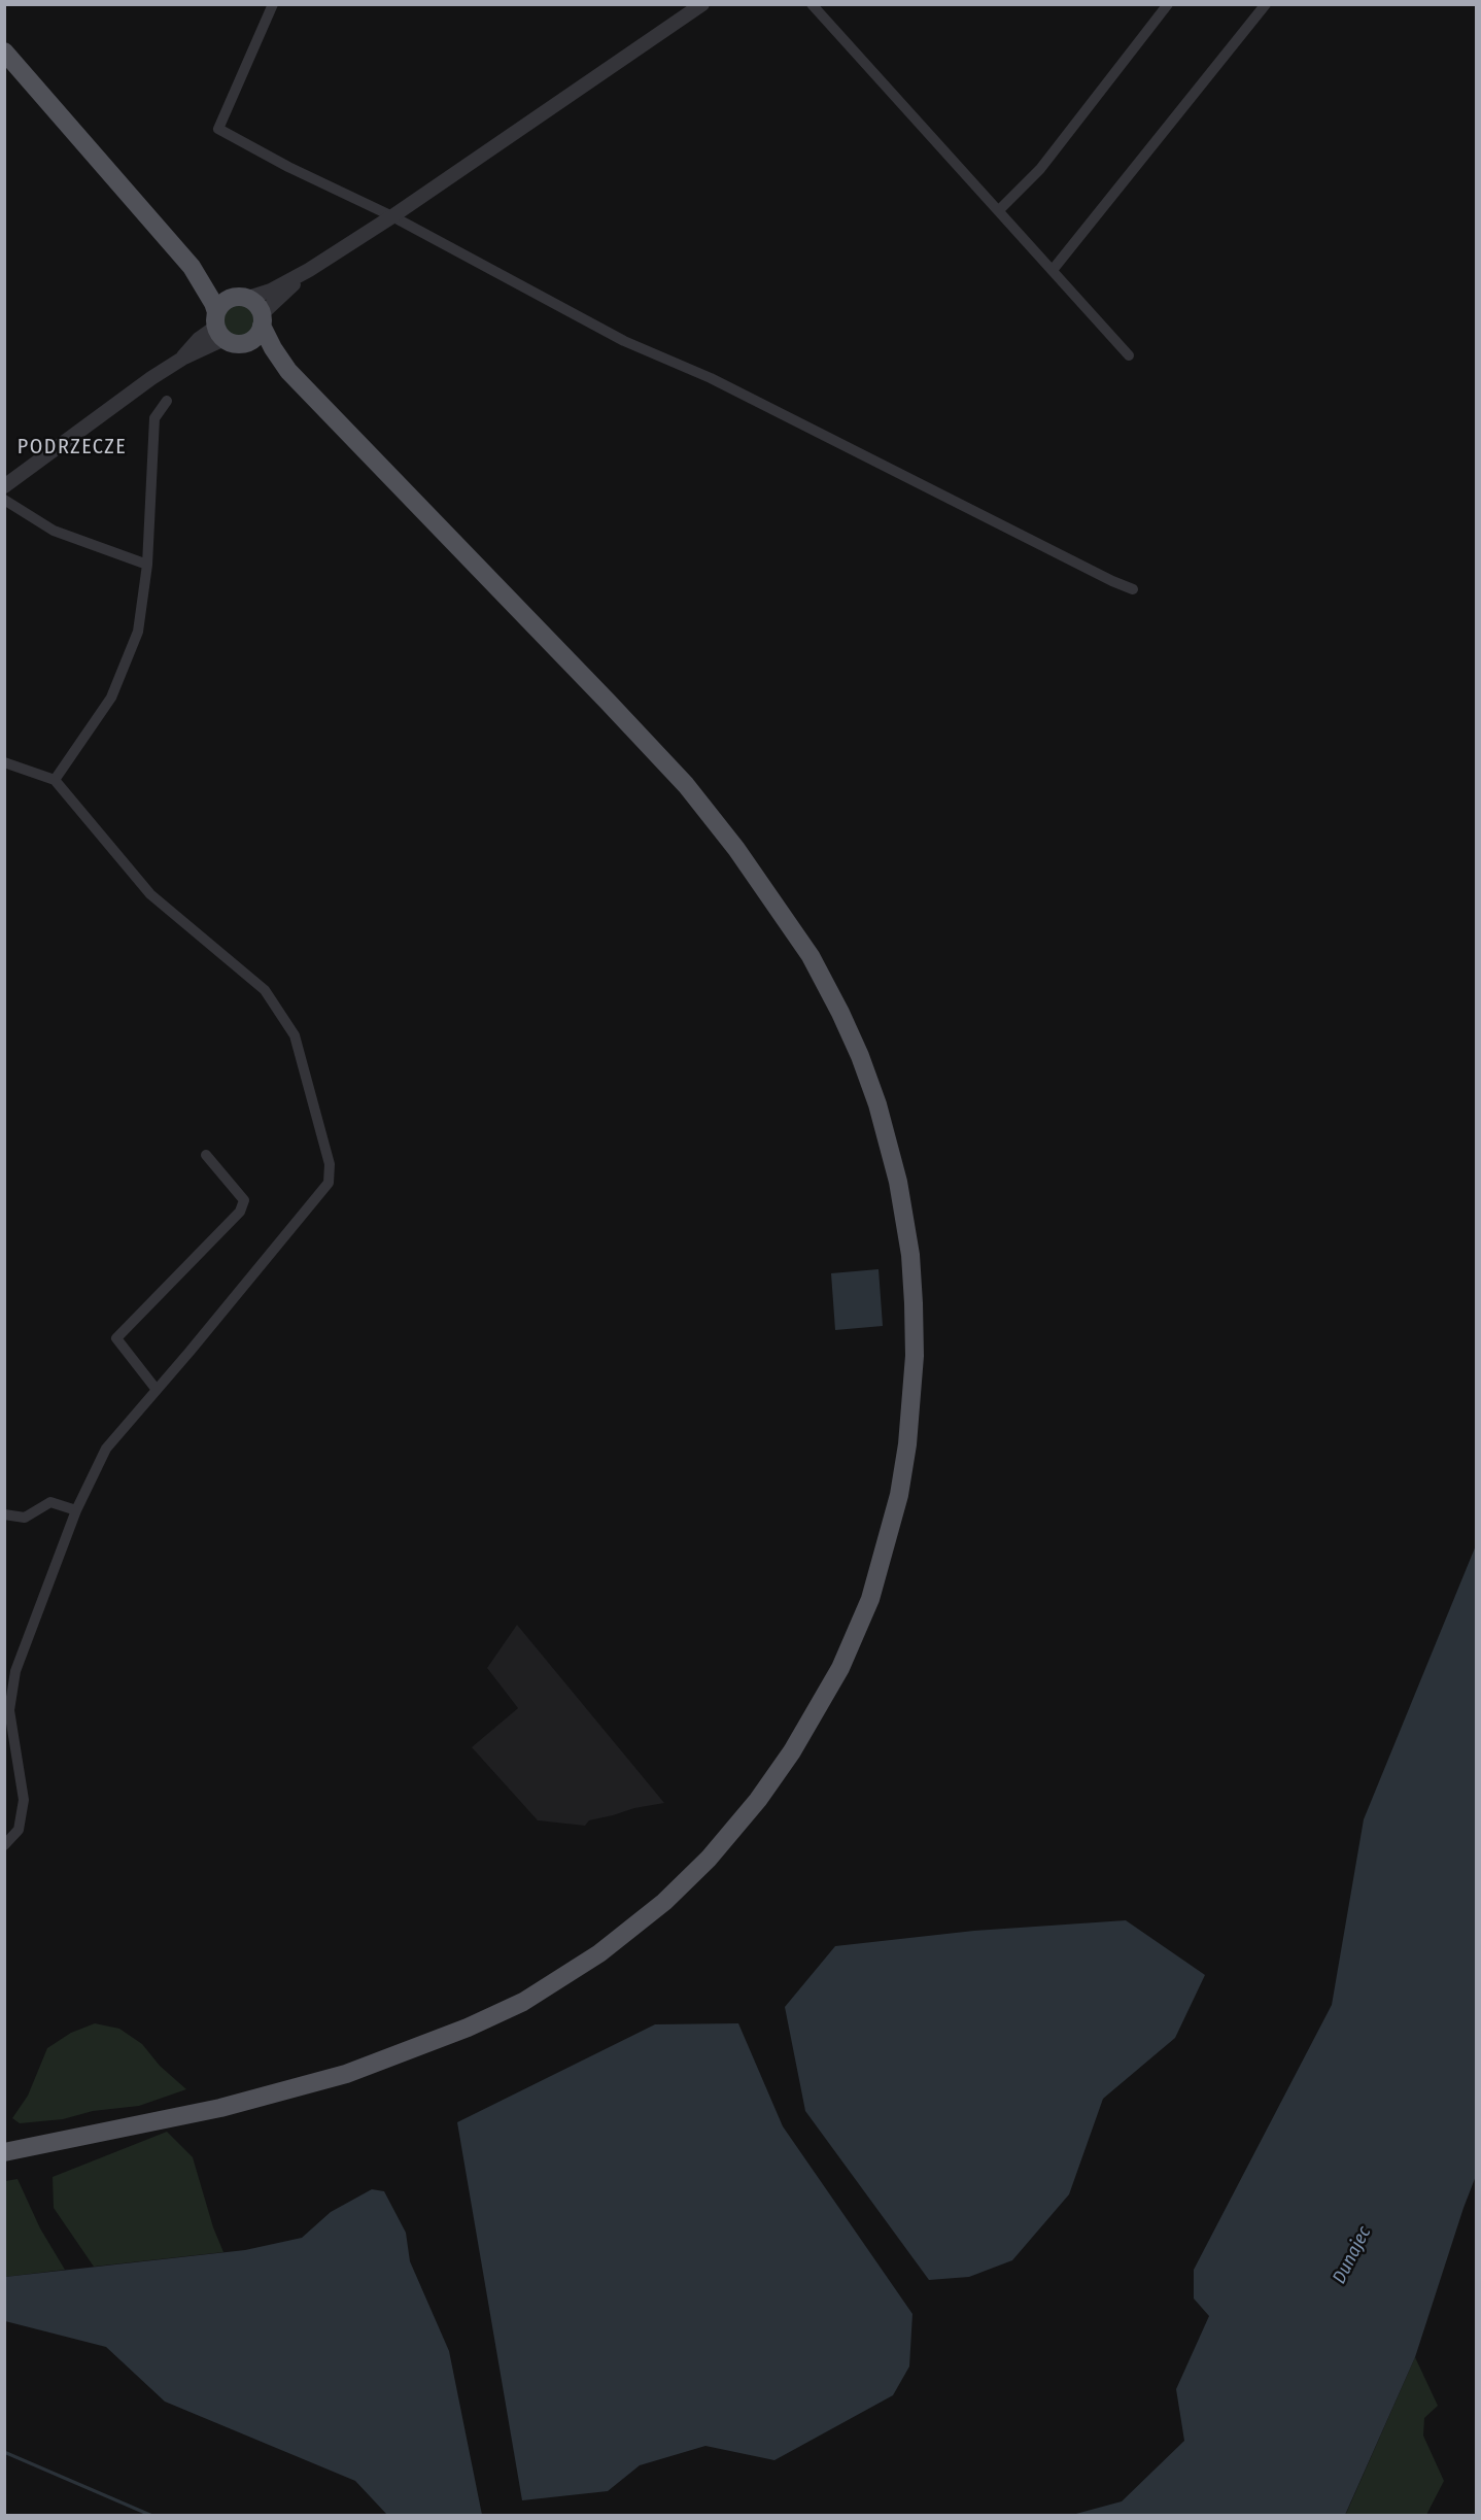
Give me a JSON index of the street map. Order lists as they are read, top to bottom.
{
  "districts": ["PODRZECZE"],
  "water": ["Dunajec"]
}
